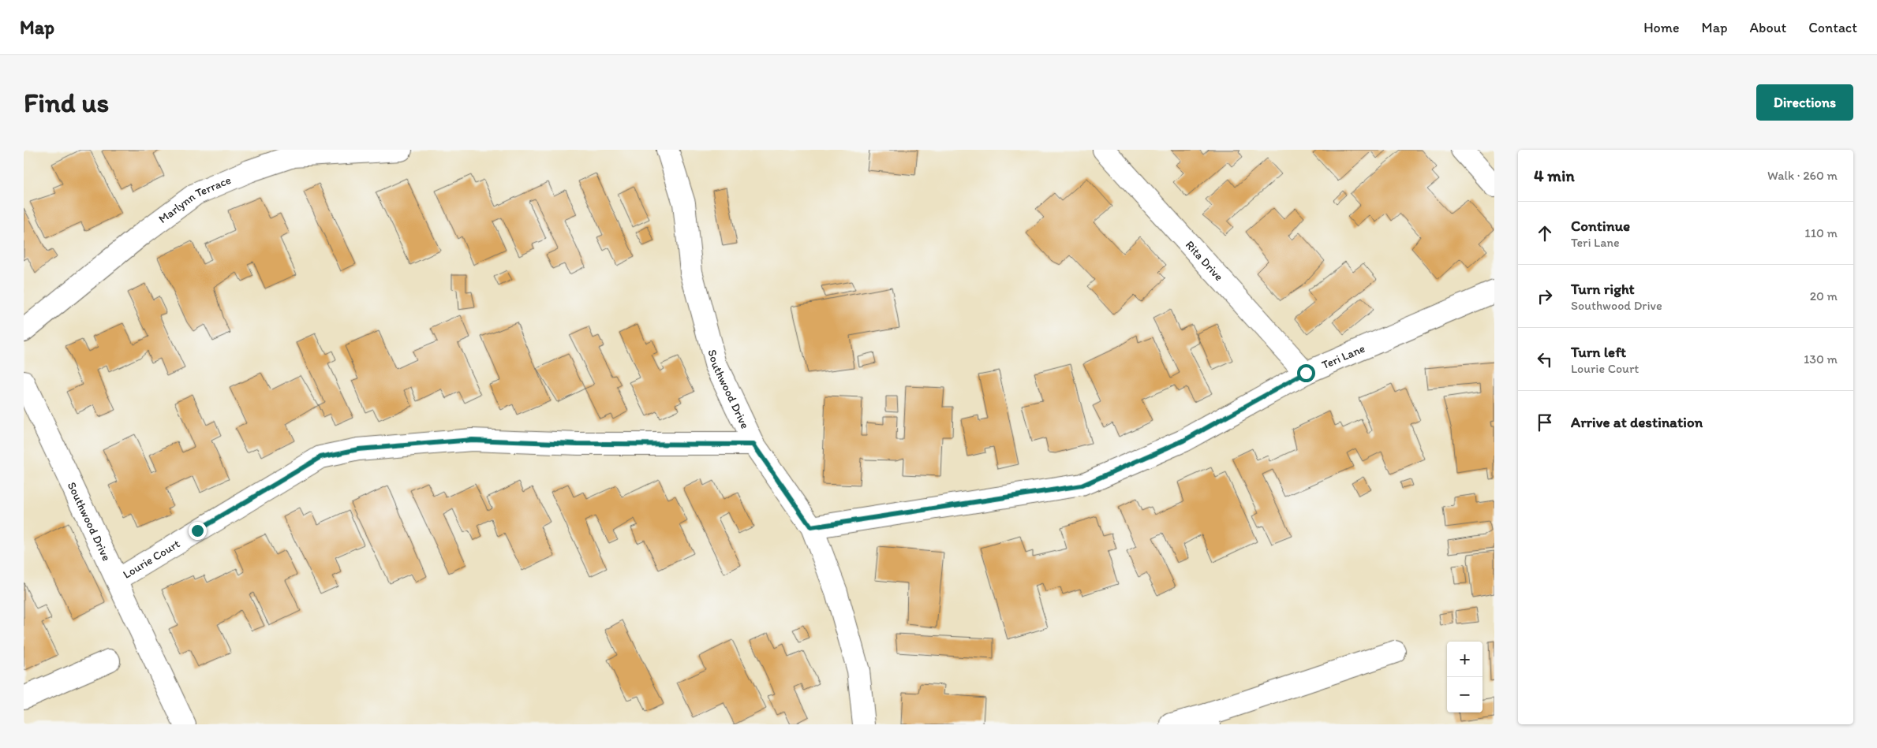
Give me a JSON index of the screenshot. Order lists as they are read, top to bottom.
{
  "streets": {
    "street": [
      "Marlynn Terrace",
      "Rita Drive",
      "Teri Lane",
      "Southwood Drive",
      "Lourie Court"
    ]
  },
  "crossings": [
    ["Rita Drive", "Teri Lane"],
    ["Teri Lane", "Southwood Drive"],
    ["Southwood Drive", "Lourie Court"]
  ],
  "page": {
    "header": "Map",
    "nav": [
      "Home",
      "Map",
      "About",
      "Contact"
    ],
    "buttons": "Directions",
    "title": "Find us",
    "heading": ["4 min", "Walk · 260 m"],
    "list": [
      ["Continue", "Teri Lane", "110 m"],
      ["Turn right", "Southwood Drive", "20 m"],
      ["Turn left", "Lourie Court", "130 m"],
      "Arrive at destination"
    ],
    "map_buttons": ["+", "−"]
  }
}
